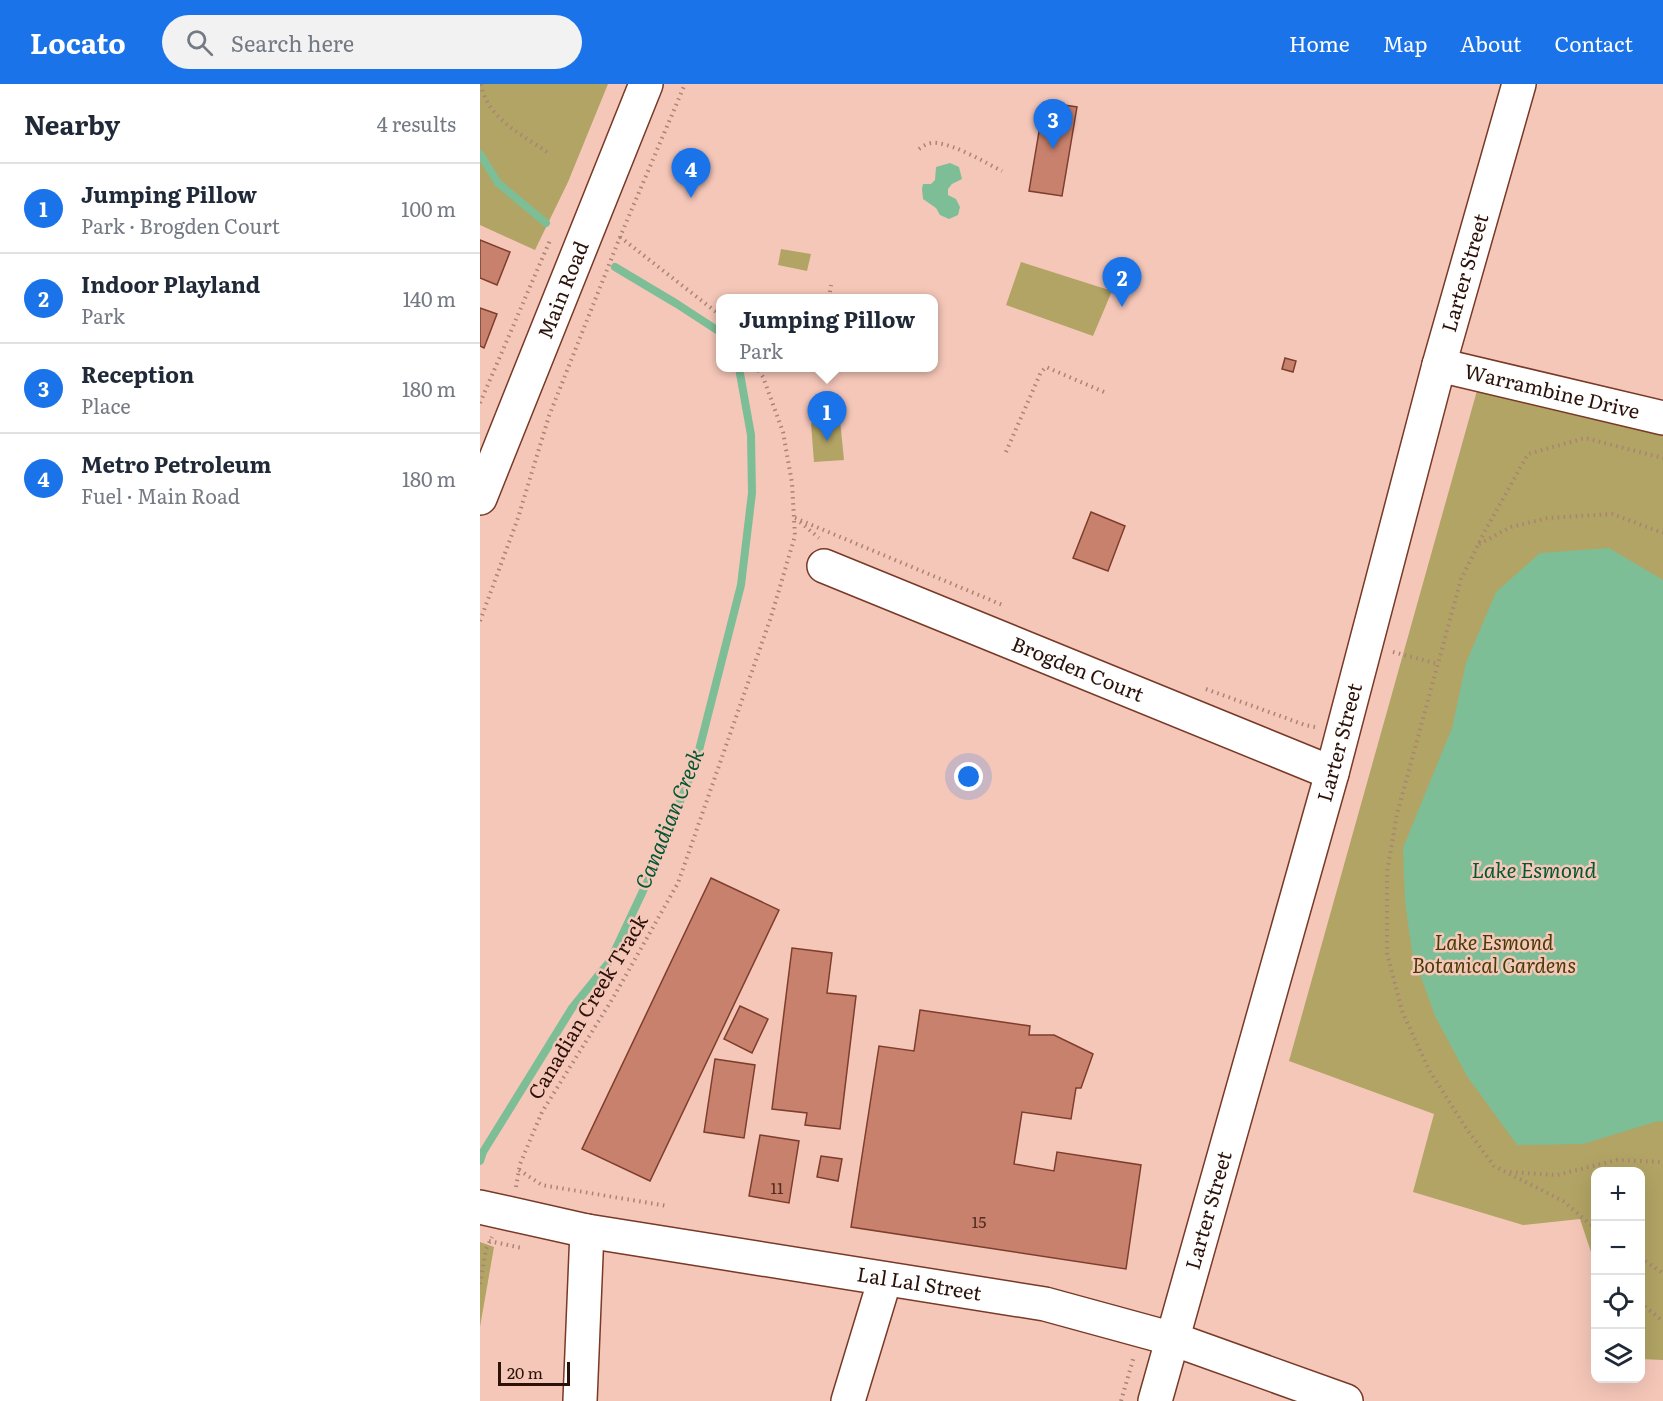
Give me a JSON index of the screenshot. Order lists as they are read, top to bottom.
{
  "streets": {
    "street": [
      "Larter Street",
      "Main Road",
      "Warrambine Drive",
      "Brogden Court",
      "Lal Lal Street"
    ],
    "path": ["Canadian Creek Track"]
  },
  "crossings": [
    ["Larter Street", "Warrambine Drive"],
    ["Larter Street", "Brogden Court"],
    ["Larter Street", "Lal Lal Street"],
    ["Canadian Creek Track", "Lal Lal Street"]
  ],
  "water": ["Canadian Creek", "Lake Esmond"],
  "parks": ["Lake Esmond Botanical Gardens"],
  "house_numbers": ["11", "15"],
  "scale_bar": "20 m",
  "page": {
    "header": "Locato",
    "search": "Search here",
    "nav": [
      "Home",
      "Map",
      "About",
      "Contact"
    ],
    "heading": ["Nearby", "4 results"],
    "pins": [
      "3",
      "4",
      "2",
      "1"
    ],
    "list": [
      {
        "mark": "1",
        "name": "Jumping Pillow",
        "note": "Park · Brogden Court",
        "value": "100 m"
      },
      {
        "mark": "2",
        "name": "Indoor Playland",
        "note": "Park",
        "value": "140 m"
      },
      {
        "mark": "3",
        "name": "Reception",
        "note": "Place",
        "value": "180 m"
      },
      {
        "mark": "4",
        "name": "Metro Petroleum",
        "note": "Fuel · Main Road",
        "value": "180 m"
      }
    ],
    "popup": ["Jumping Pillow", "Park"],
    "map_buttons": ["+", "−"],
    "scale": "20 m"
  }
}
